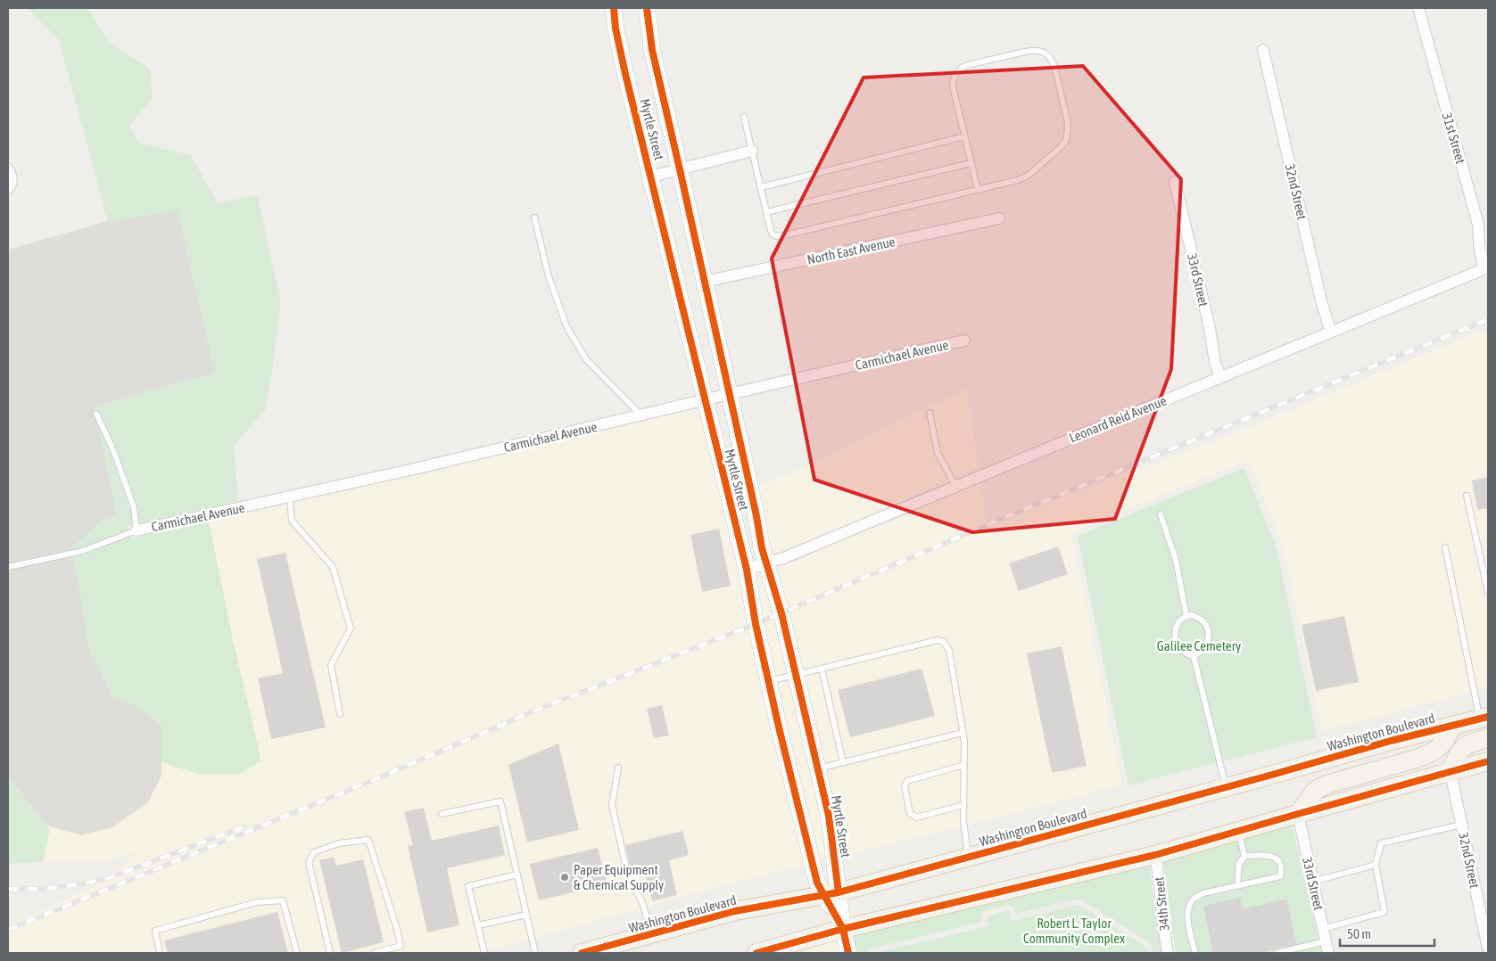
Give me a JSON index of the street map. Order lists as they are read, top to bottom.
{
  "streets": {
    "main road": ["Washington Boulevard"],
    "street": [
      "Myrtle Street",
      "31st Street",
      "32nd Street",
      "North East Avenue",
      "33rd Street",
      "Carmichael Avenue",
      "Leonard Reid Avenue",
      "34th Street"
    ]
  },
  "crossings": [
    ["Myrtle Street", "North East Avenue"],
    ["Myrtle Street", "Carmichael Avenue"],
    ["Myrtle Street", "Leonard Reid Avenue"],
    ["Myrtle Street", "Washington Boulevard"],
    ["31st Street", "Leonard Reid Avenue"],
    ["32nd Street", "Leonard Reid Avenue"],
    ["33rd Street", "Leonard Reid Avenue"]
  ],
  "parks": ["Galilee Cemetery", "Robert L. Taylor Community Complex"],
  "places": ["Paper Equipment & Chemical Supply"],
  "scale_bar": "50 m"
}
